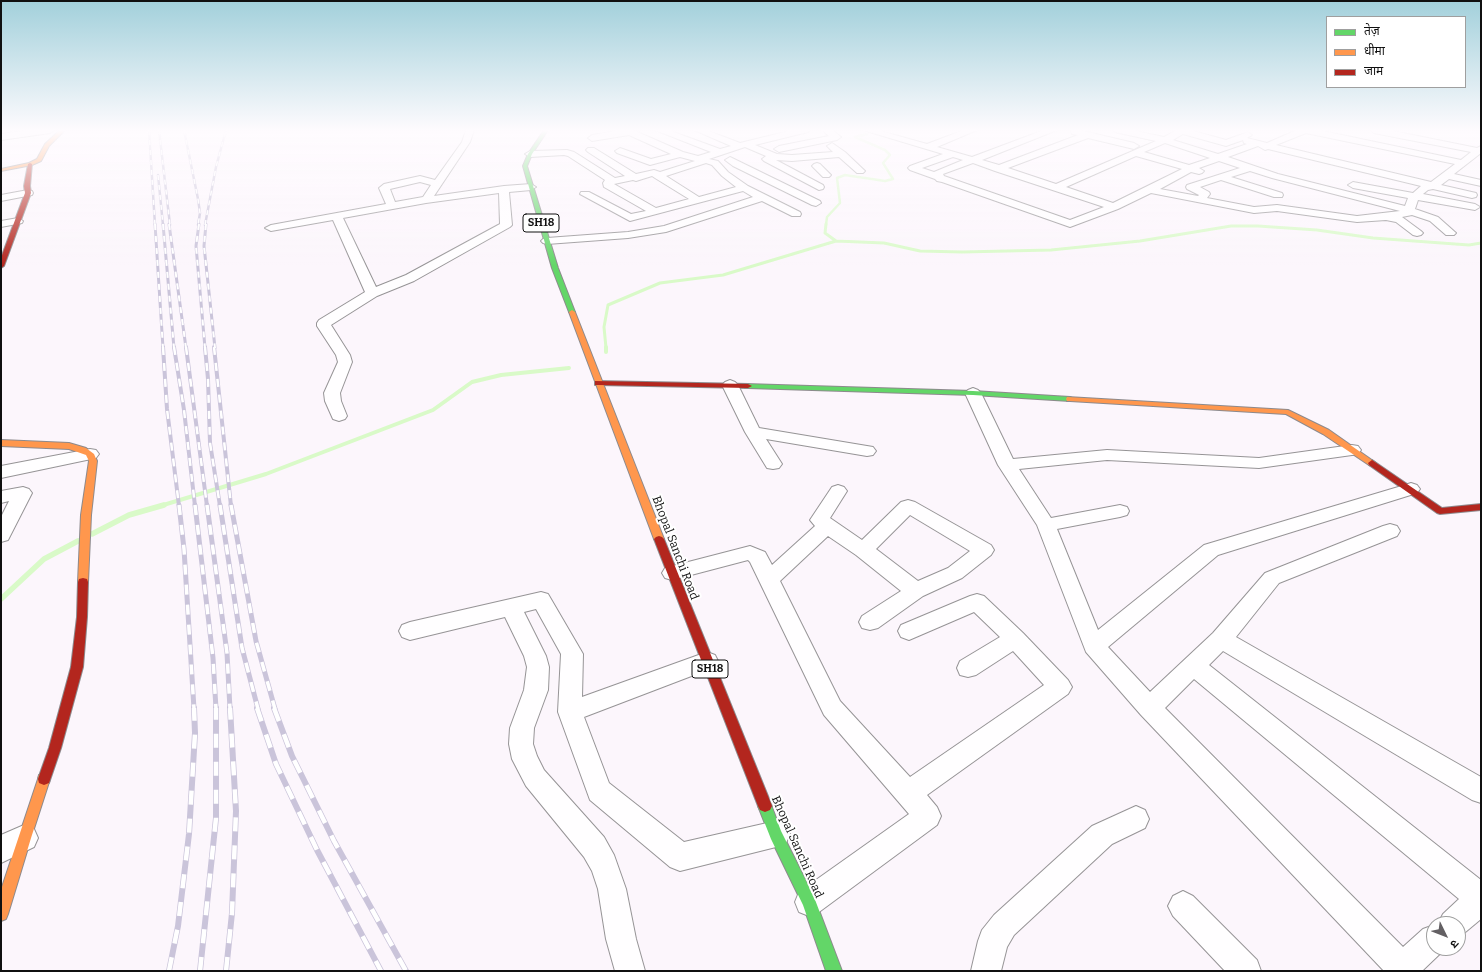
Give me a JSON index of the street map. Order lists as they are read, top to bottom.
{
  "streets": {
    "street": ["SH18", "Bhopal Sanchi Road"]
  },
  "legend": ["तेज़", "धीमा", "जाम"],
  "north": "bottom right"
}
